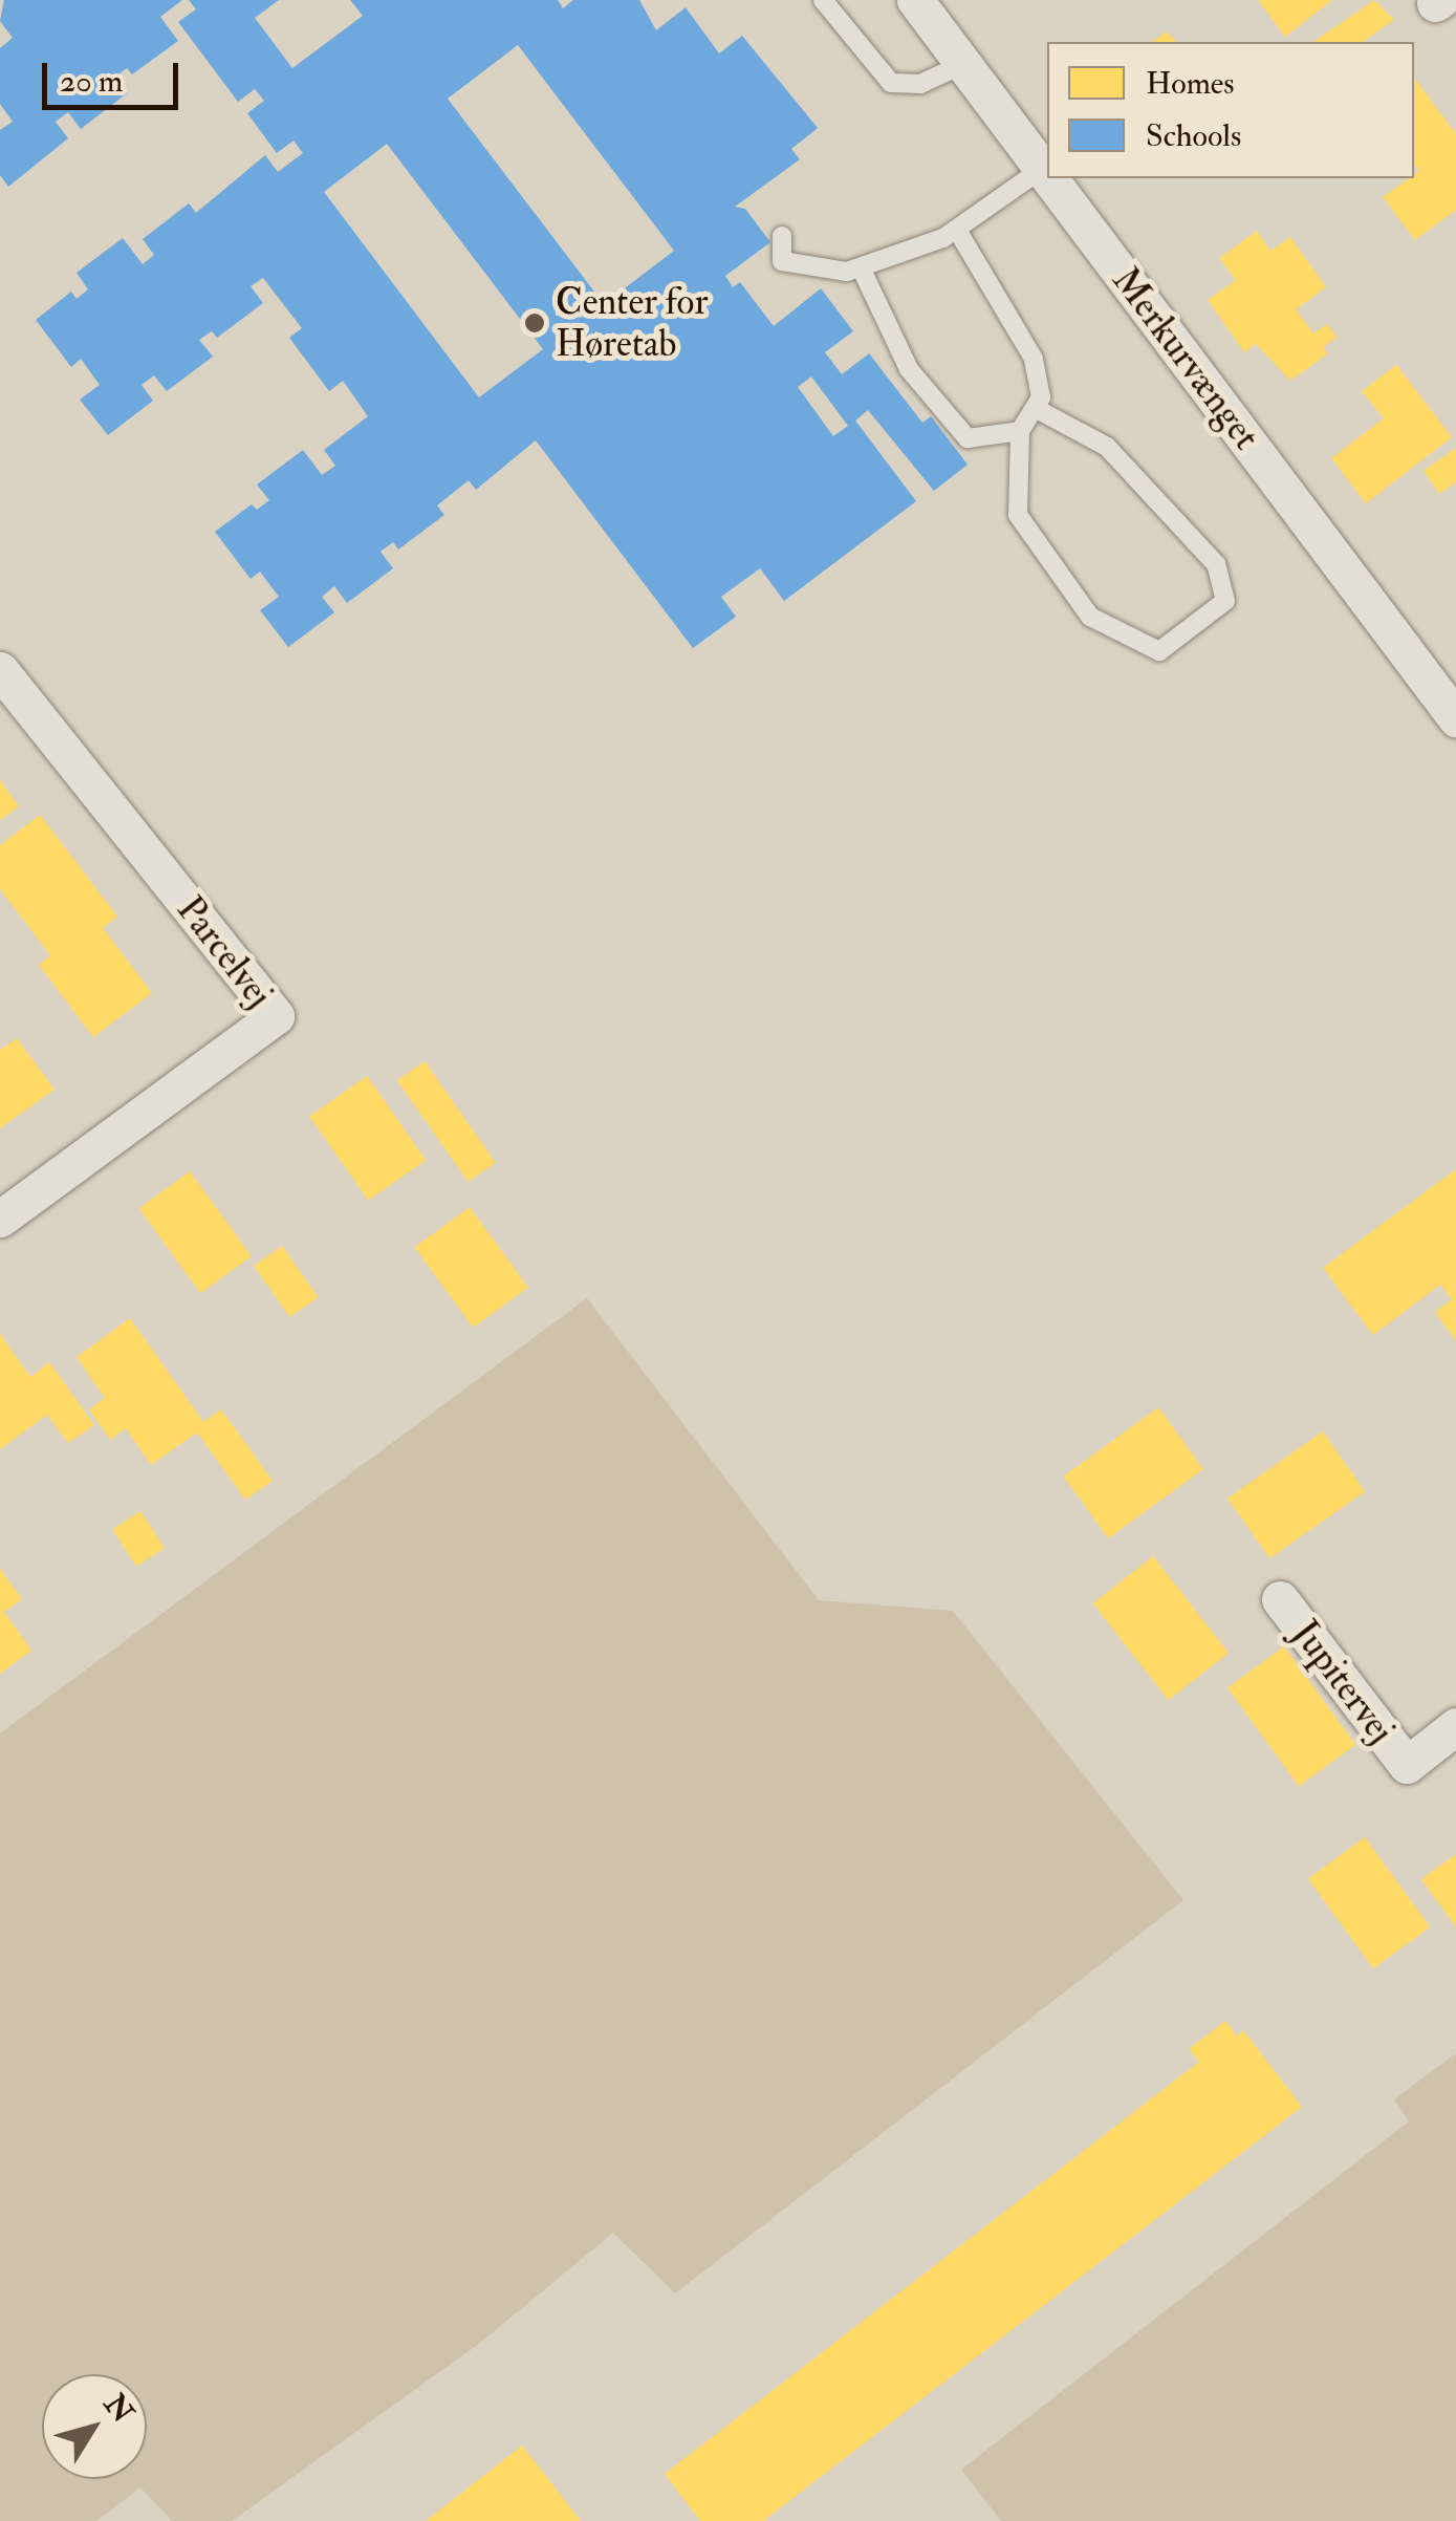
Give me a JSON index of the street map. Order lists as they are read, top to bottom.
{
  "streets": {
    "street": ["Merkurvænget", "Parcelvej", "Jupitervej"]
  },
  "places": ["Center for Høretab"],
  "legend": ["Homes", "Schools"],
  "scale_bar": "20 m",
  "north": "top right"
}
